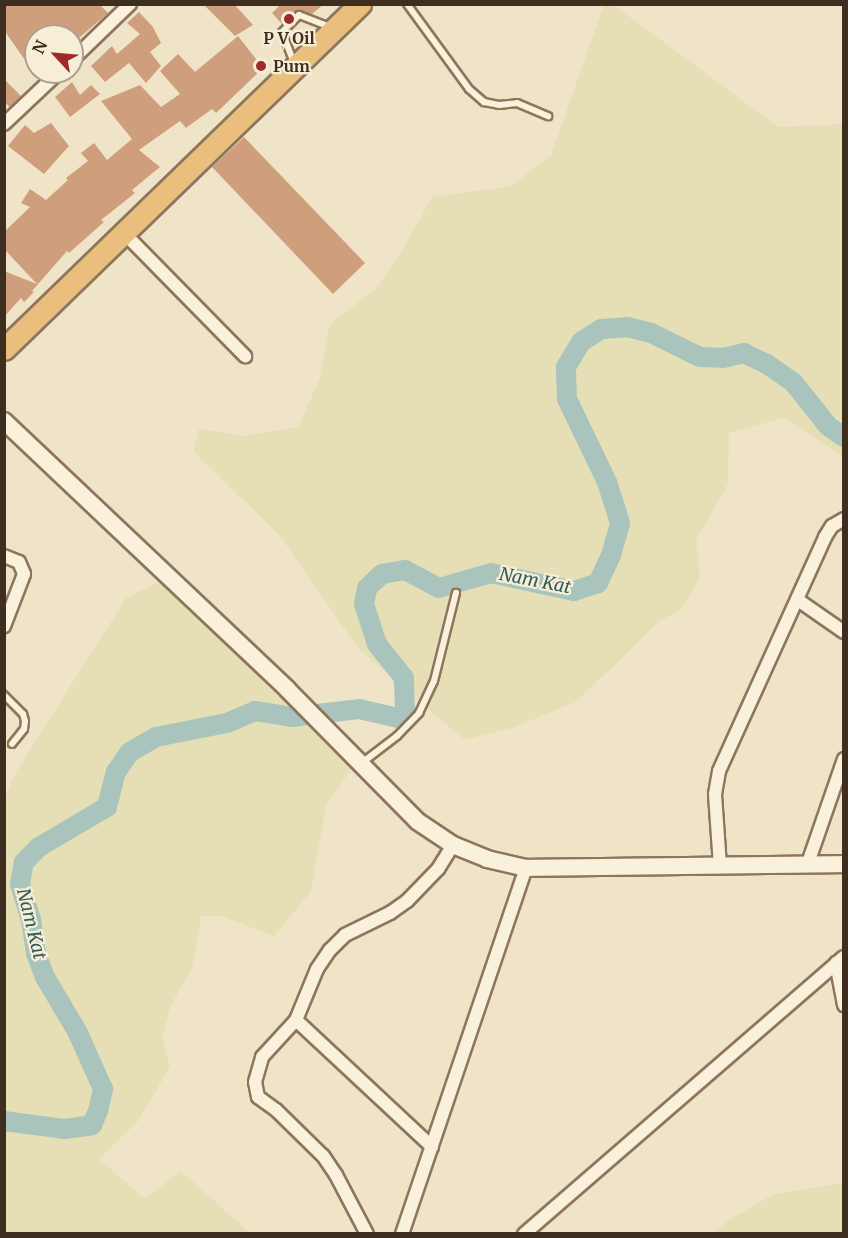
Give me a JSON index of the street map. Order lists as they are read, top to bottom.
{
  "water": ["Nam Kat"],
  "places": ["P V Oil", "Pum"],
  "north": "top left"
}
